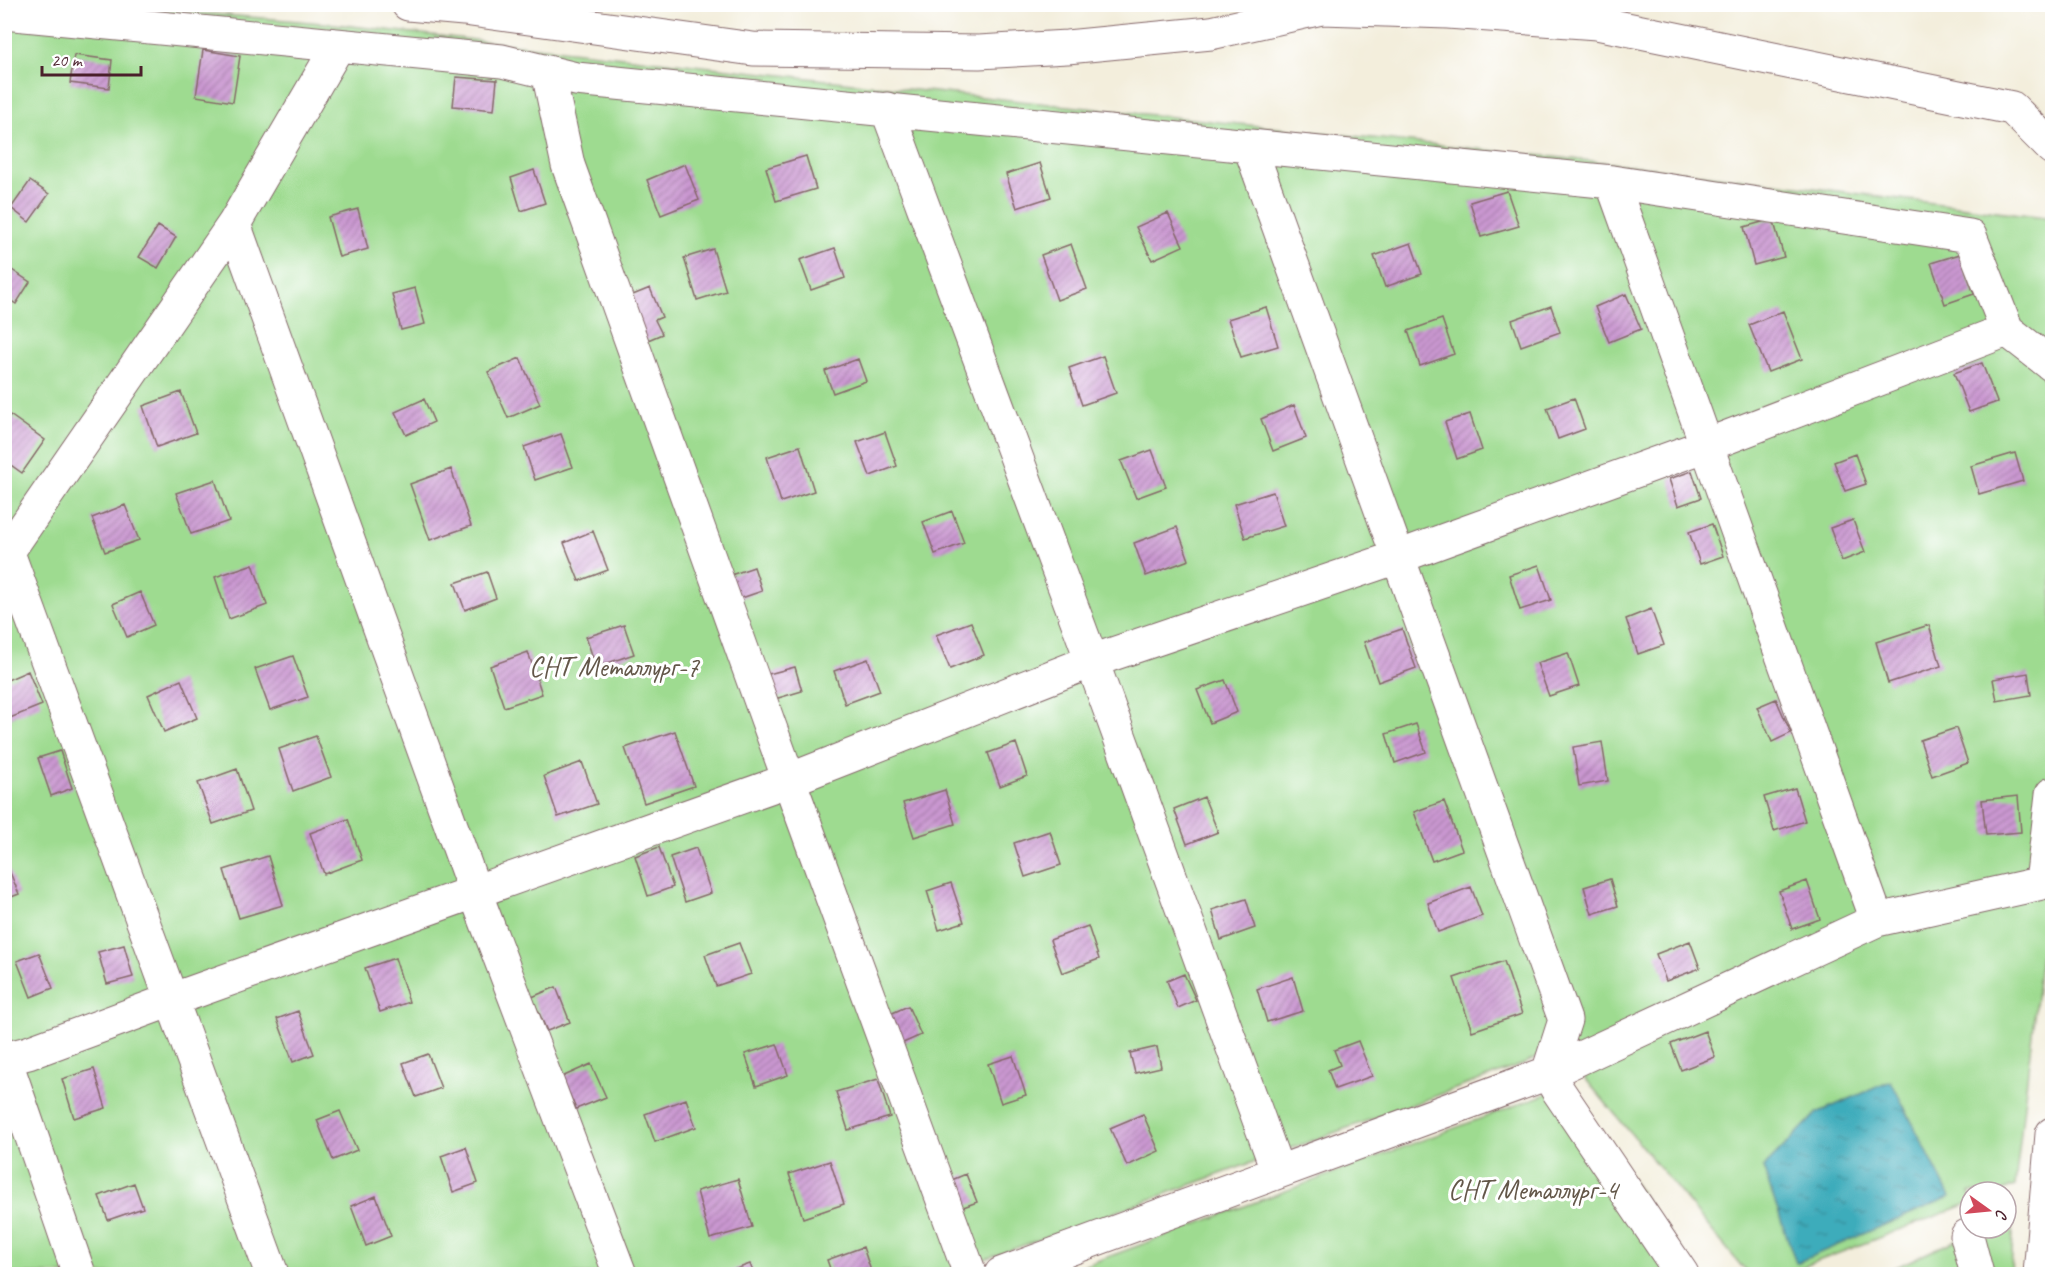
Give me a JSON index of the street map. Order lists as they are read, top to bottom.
{
  "parks": ["СНТ Металлург-7", "СНТ Металлург-4"],
  "scale_bar": "20 m",
  "north": "right"
}
